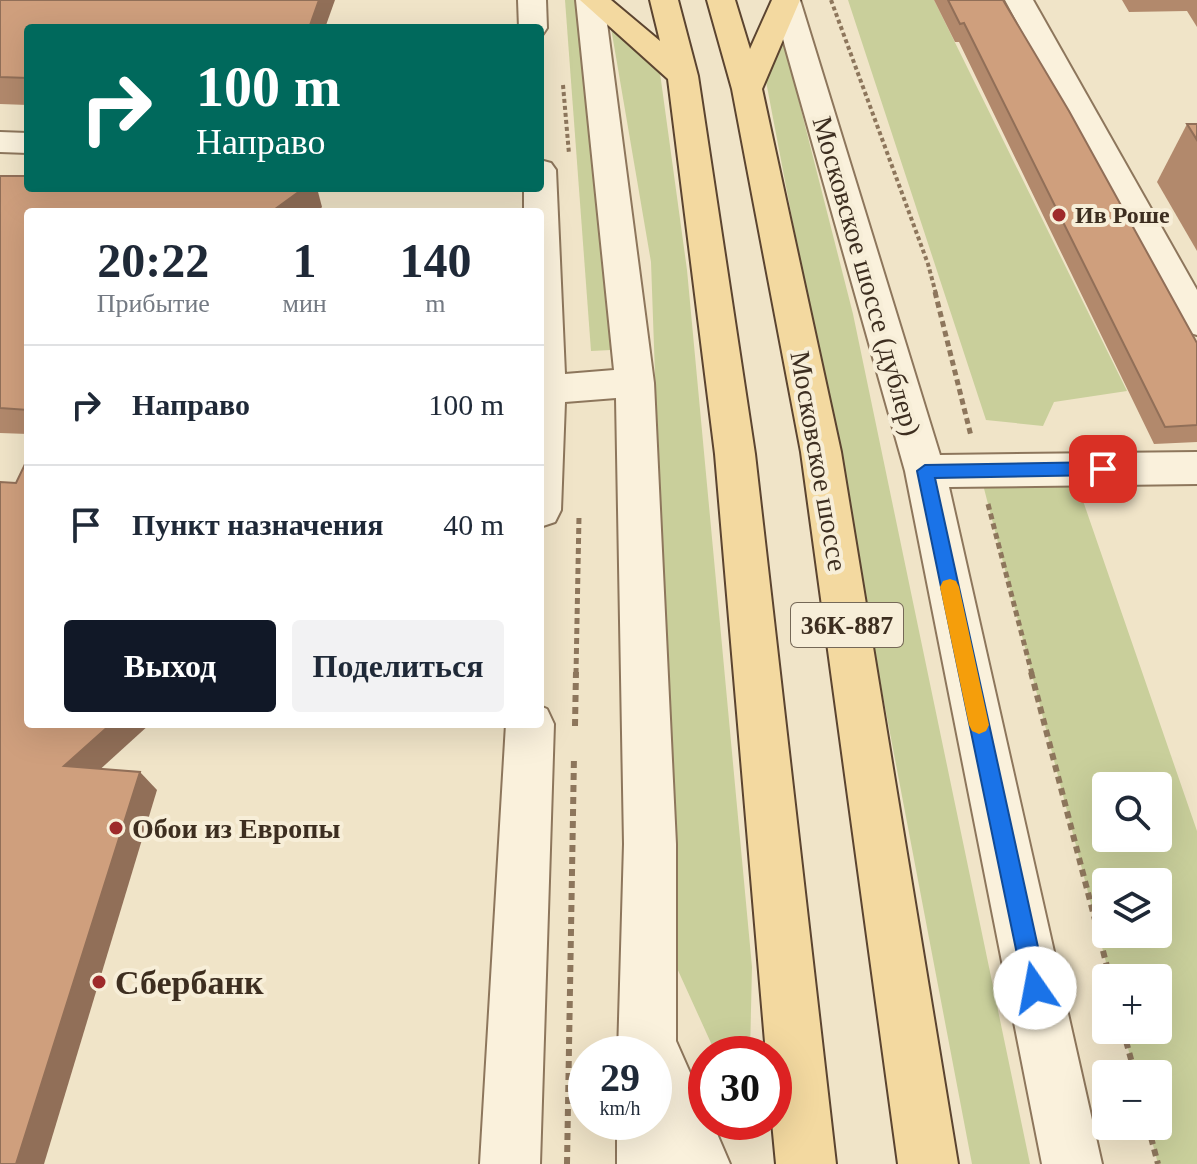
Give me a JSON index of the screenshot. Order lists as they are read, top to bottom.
{
  "streets": {
    "main road": ["Московское шоссе", "36К-887"],
    "street": ["Московское шоссе (дублер)"]
  },
  "places": ["Ив Роше", "Обои из Европы", "Сбербанк"],
  "page": {
    "turn": ["100 m", "Направо"],
    "eta": [
      "20:22",
      "Прибытие",
      "1",
      "мин",
      "140",
      "m"
    ],
    "list": [
      {
        "name": "Направо",
        "value": "100 m"
      },
      {
        "name": "Пункт назначения",
        "value": "40 m"
      }
    ],
    "buttons": ["Выход", "Поделиться"],
    "map_buttons": ["+", "−"],
    "speed": "29 km/h",
    "limit": "30"
  }
}
